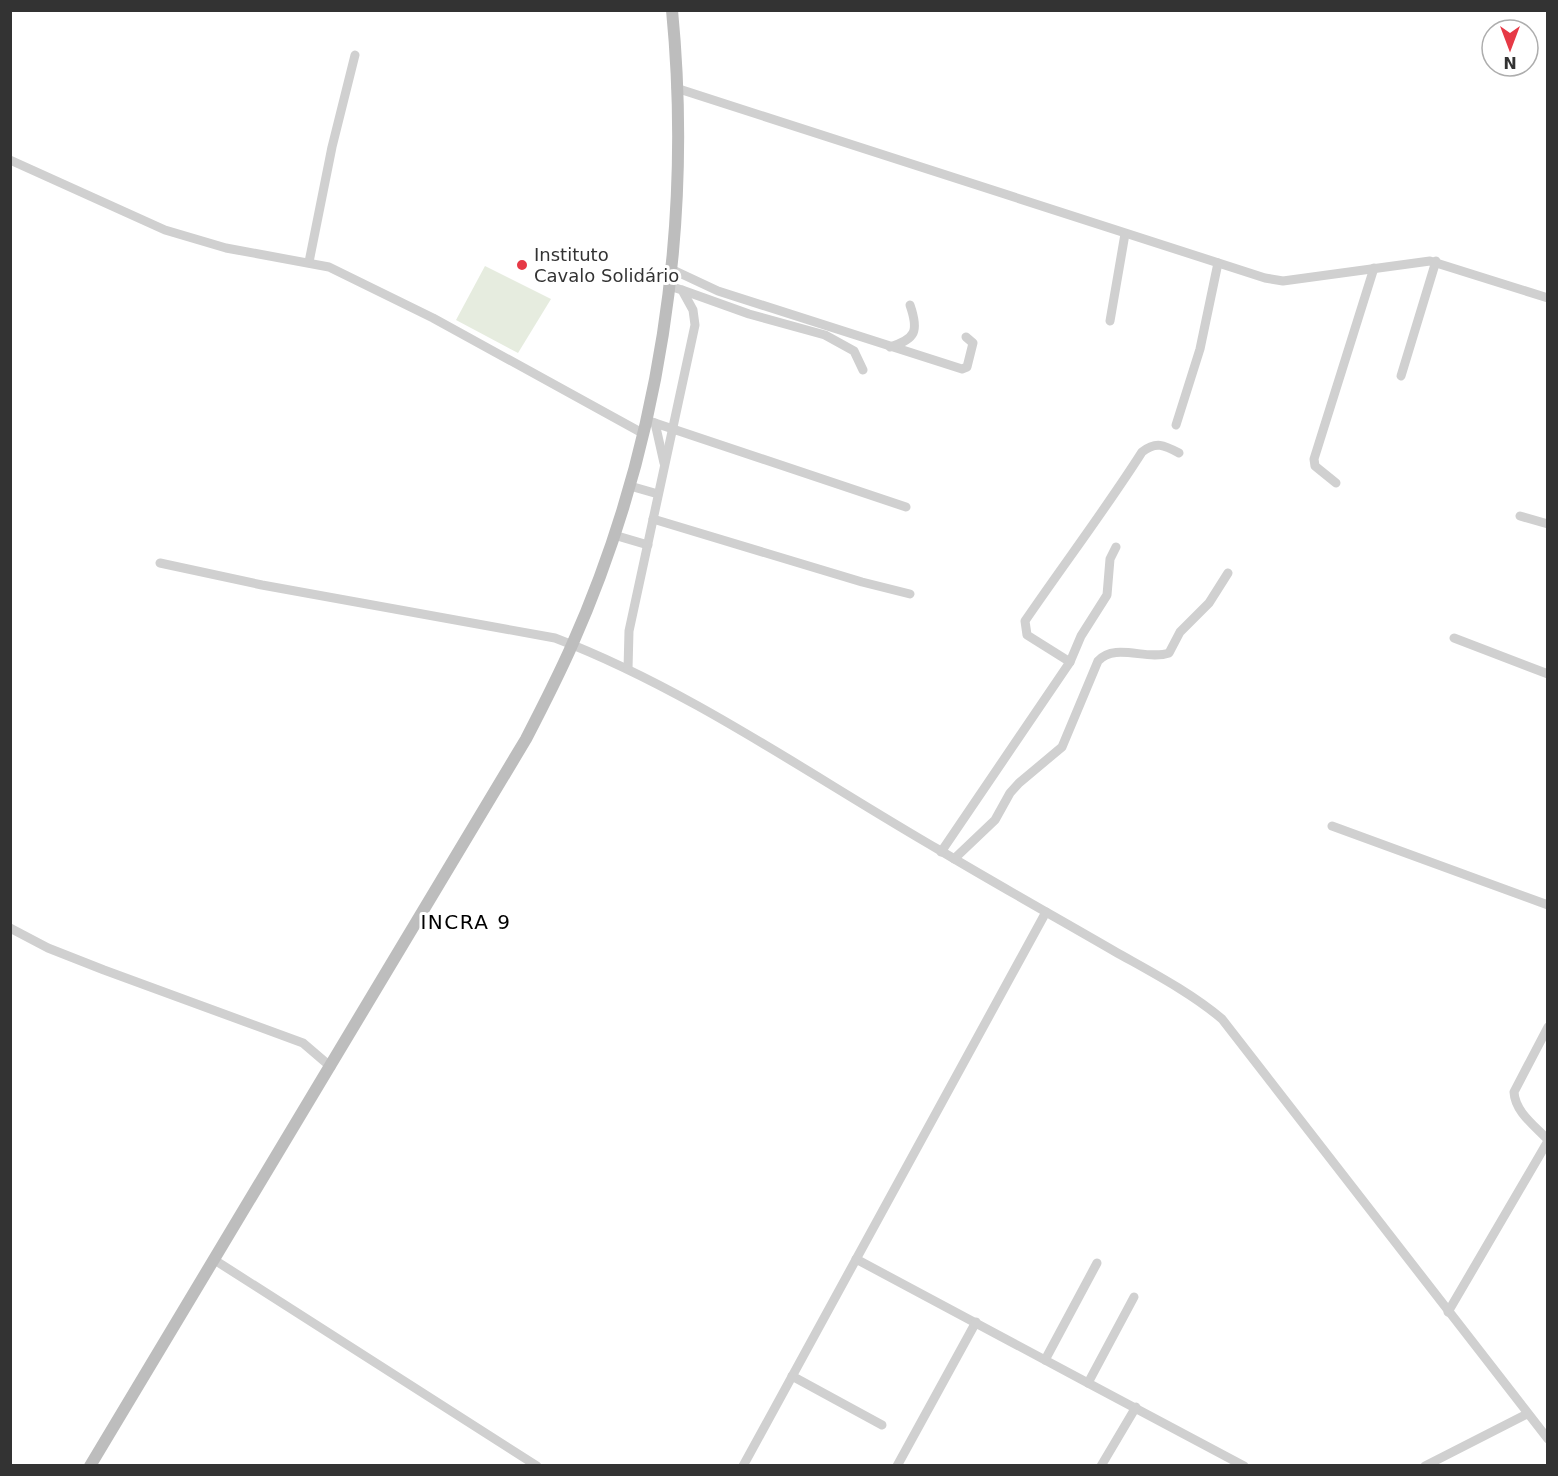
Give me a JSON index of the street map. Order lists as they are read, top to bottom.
{
  "districts": ["INCRA 9"],
  "places": ["Instituto Cavalo Solidário"],
  "north": "bottom"
}
